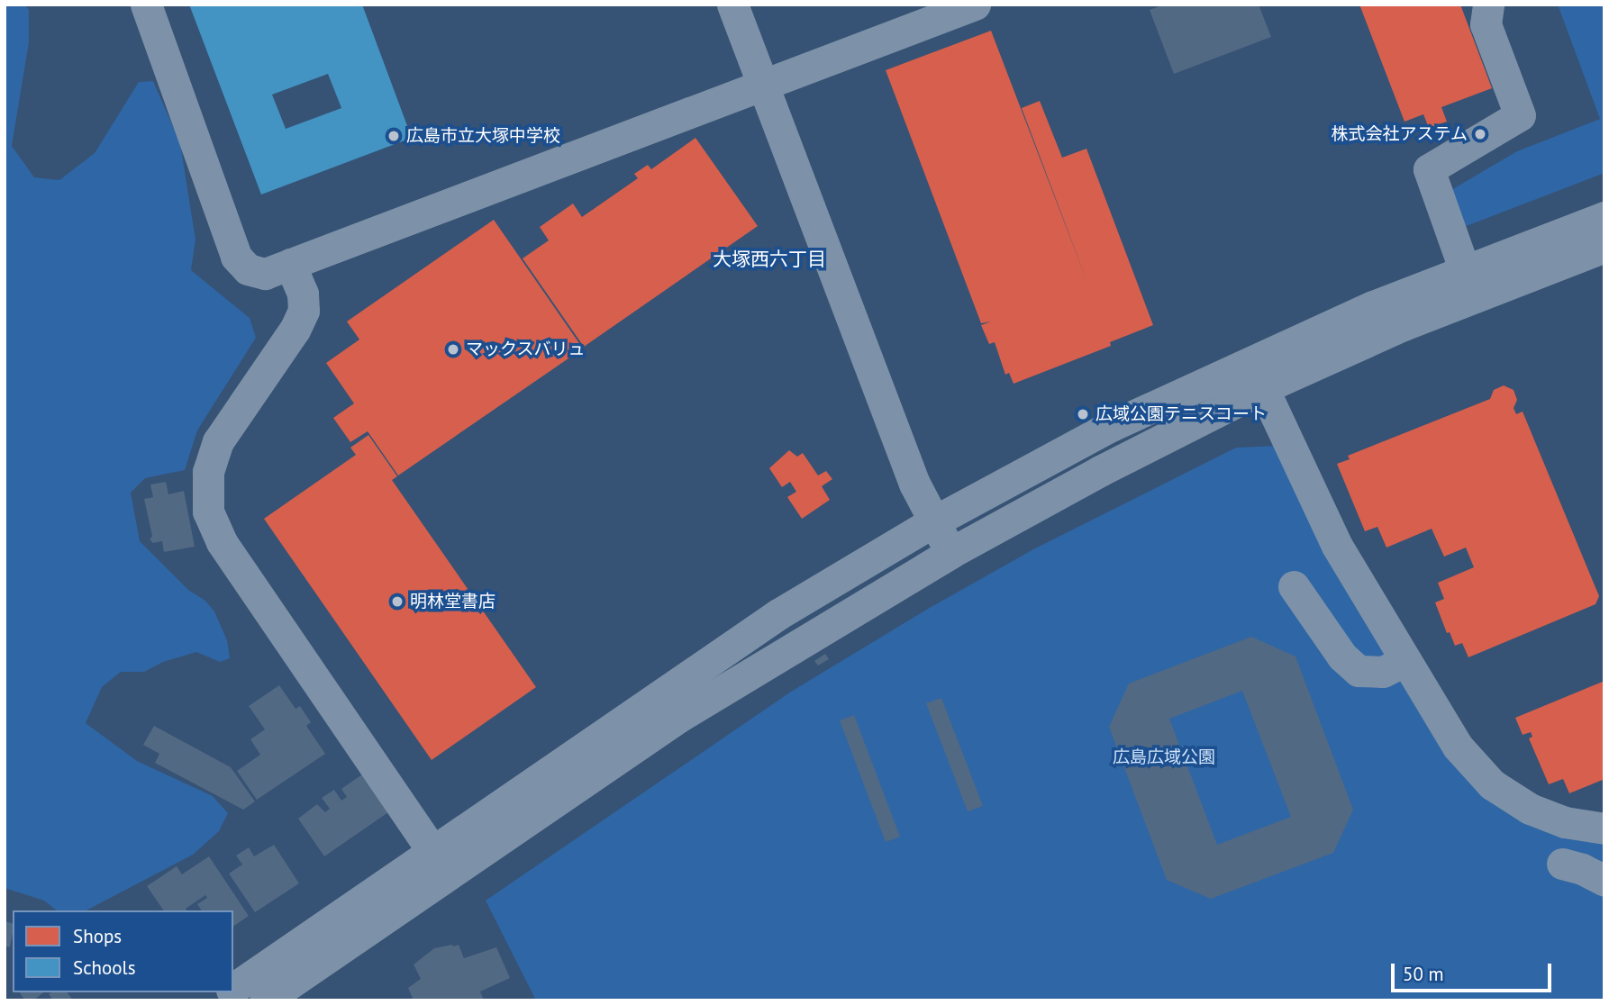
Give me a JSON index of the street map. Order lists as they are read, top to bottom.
{
  "districts": ["大塚西六丁目"],
  "parks": ["広島広域公園"],
  "places": [
    "株式会社アステム",
    "広島市立大塚中学校",
    "マックスバリュ",
    "広域公園テニスコート",
    "明林堂書店"
  ],
  "legend": ["Shops", "Schools"],
  "scale_bar": "50 m"
}
